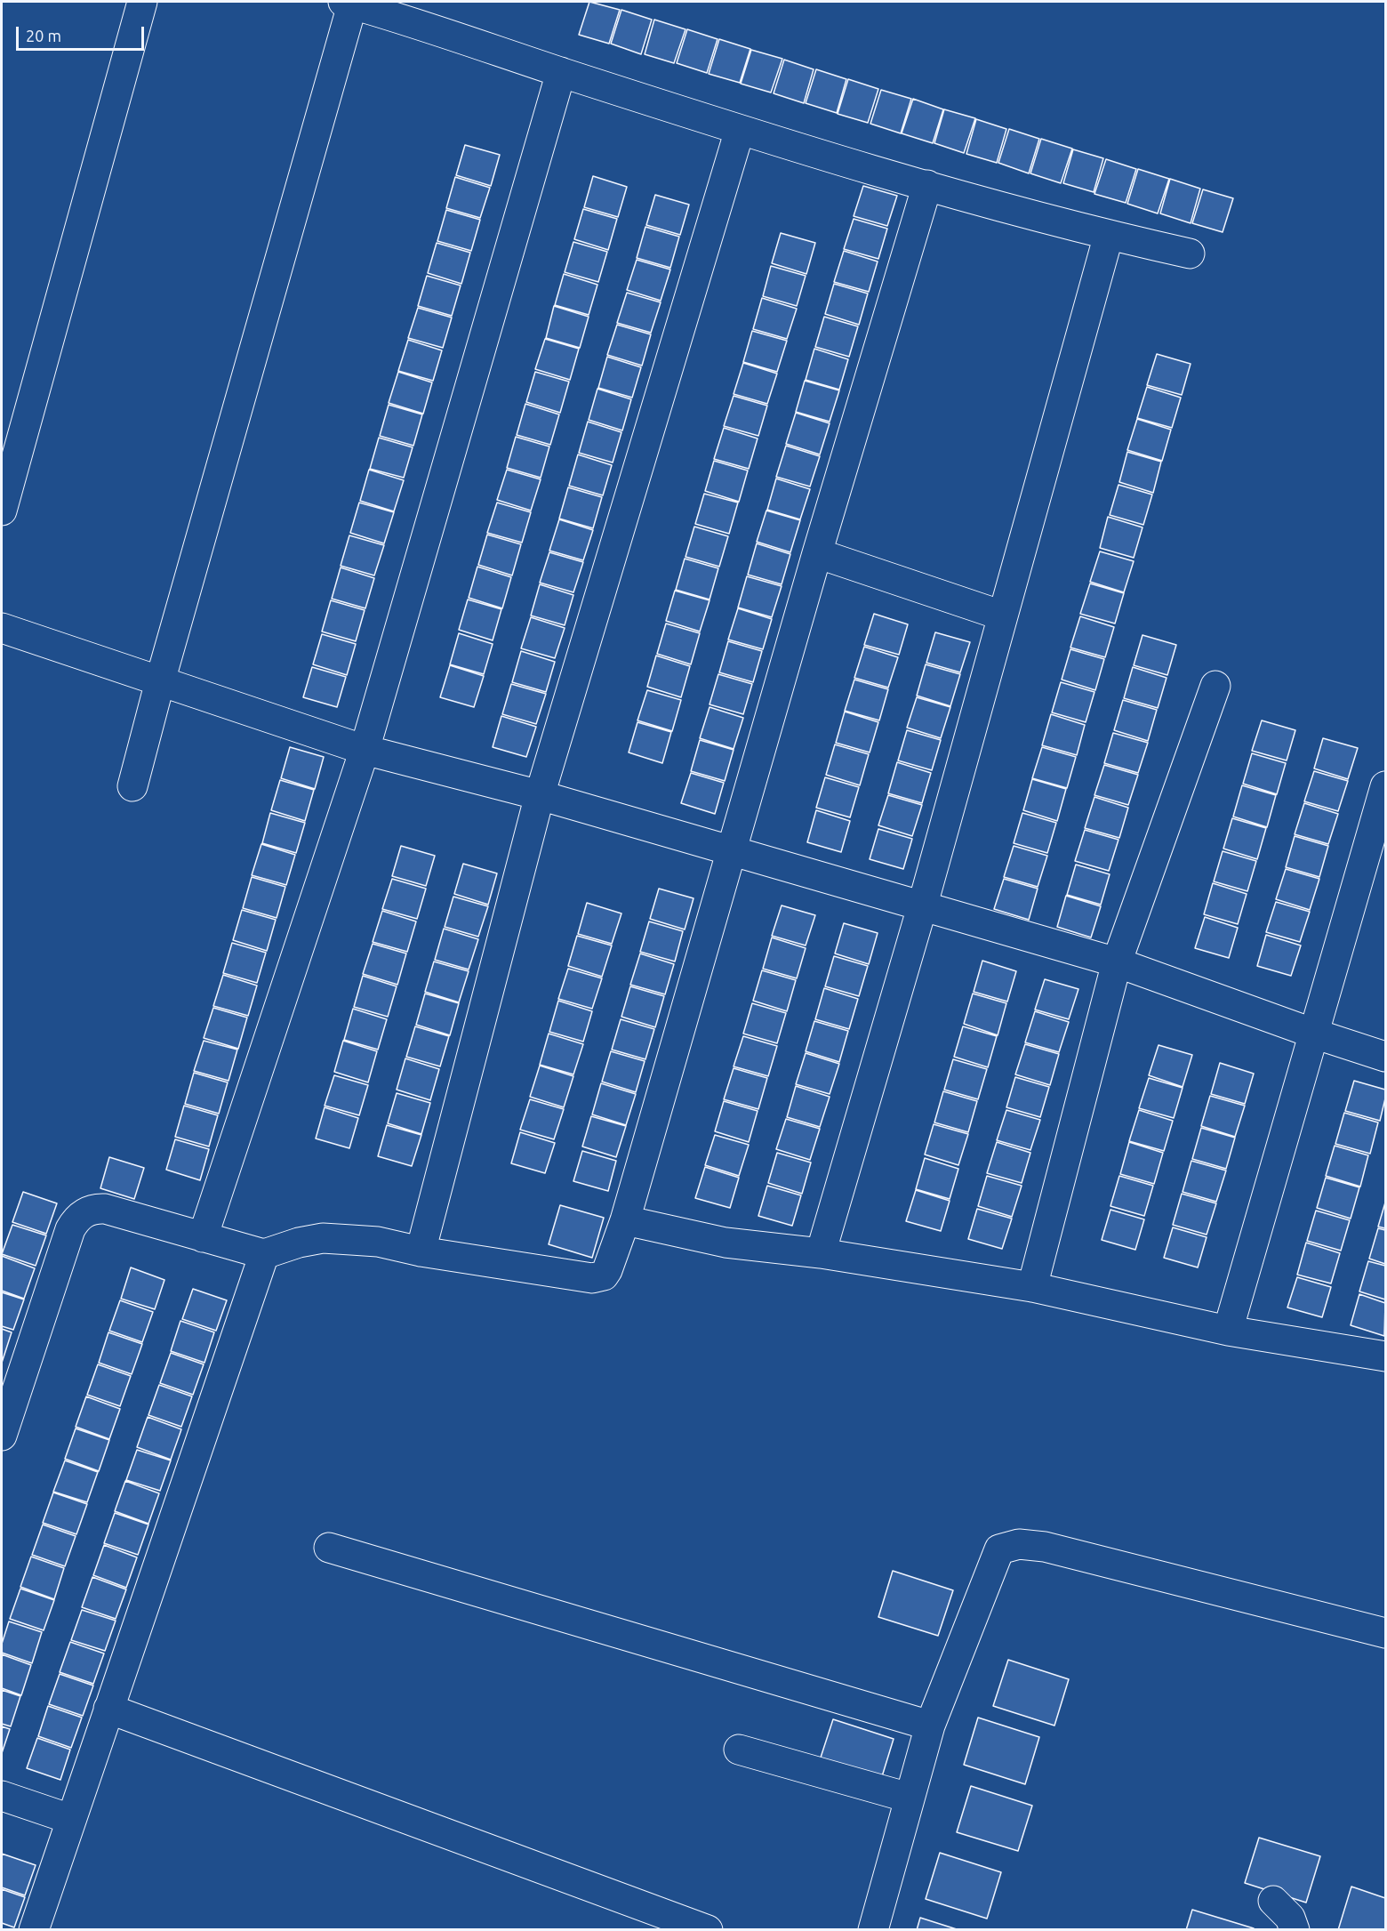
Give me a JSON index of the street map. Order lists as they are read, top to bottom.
{
  "scale_bar": "20 m"
}
